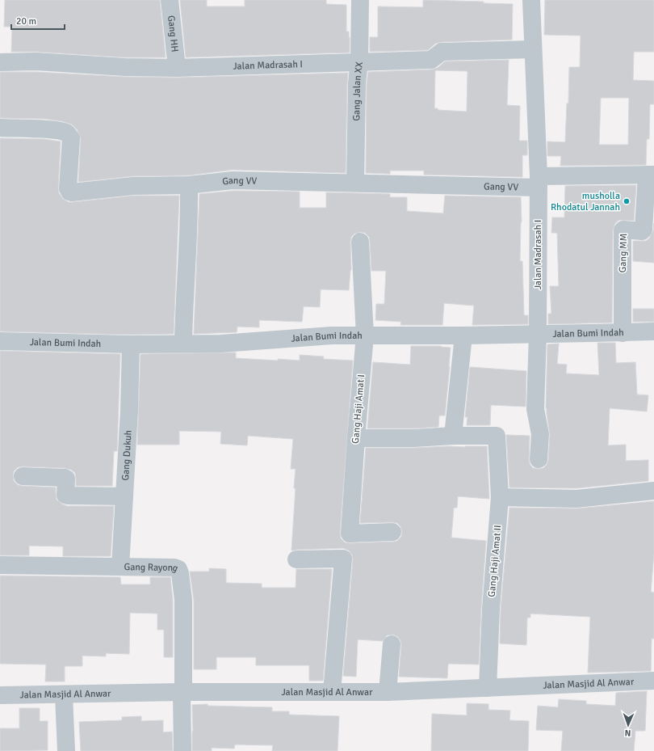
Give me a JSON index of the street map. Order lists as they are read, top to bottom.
{
  "streets": {
    "street": [
      "Gang HH",
      "Jalan Madrasah I",
      "Gang Jalan XX",
      "Gang VV",
      "Gang MM",
      "Jalan Bumi Indah",
      "Gang Haji Amat I",
      "Gang Dukuh",
      "Gang Haji Amat II",
      "Gang Rayong",
      "Jalan Masjid Al Anwar"
    ]
  },
  "crossings": [
    ["Gang HH", "Jalan Madrasah I"],
    ["Jalan Madrasah I", "Gang Jalan XX"],
    ["Jalan Madrasah I", "Gang VV"],
    ["Jalan Madrasah I", "Gang MM"],
    ["Jalan Madrasah I", "Jalan Bumi Indah"],
    ["Gang Jalan XX", "Gang VV"],
    ["Gang VV", "Gang MM"],
    ["Gang MM", "Jalan Bumi Indah"],
    ["Jalan Bumi Indah", "Gang Haji Amat I"],
    ["Jalan Bumi Indah", "Gang Dukuh"],
    ["Gang Dukuh", "Gang Rayong"],
    ["Gang Haji Amat II", "Jalan Masjid Al Anwar"],
    ["Gang Rayong", "Jalan Masjid Al Anwar"]
  ],
  "places": ["musholla Rhodatul Jannah"],
  "scale_bar": "20 m",
  "north": "bottom"
}
